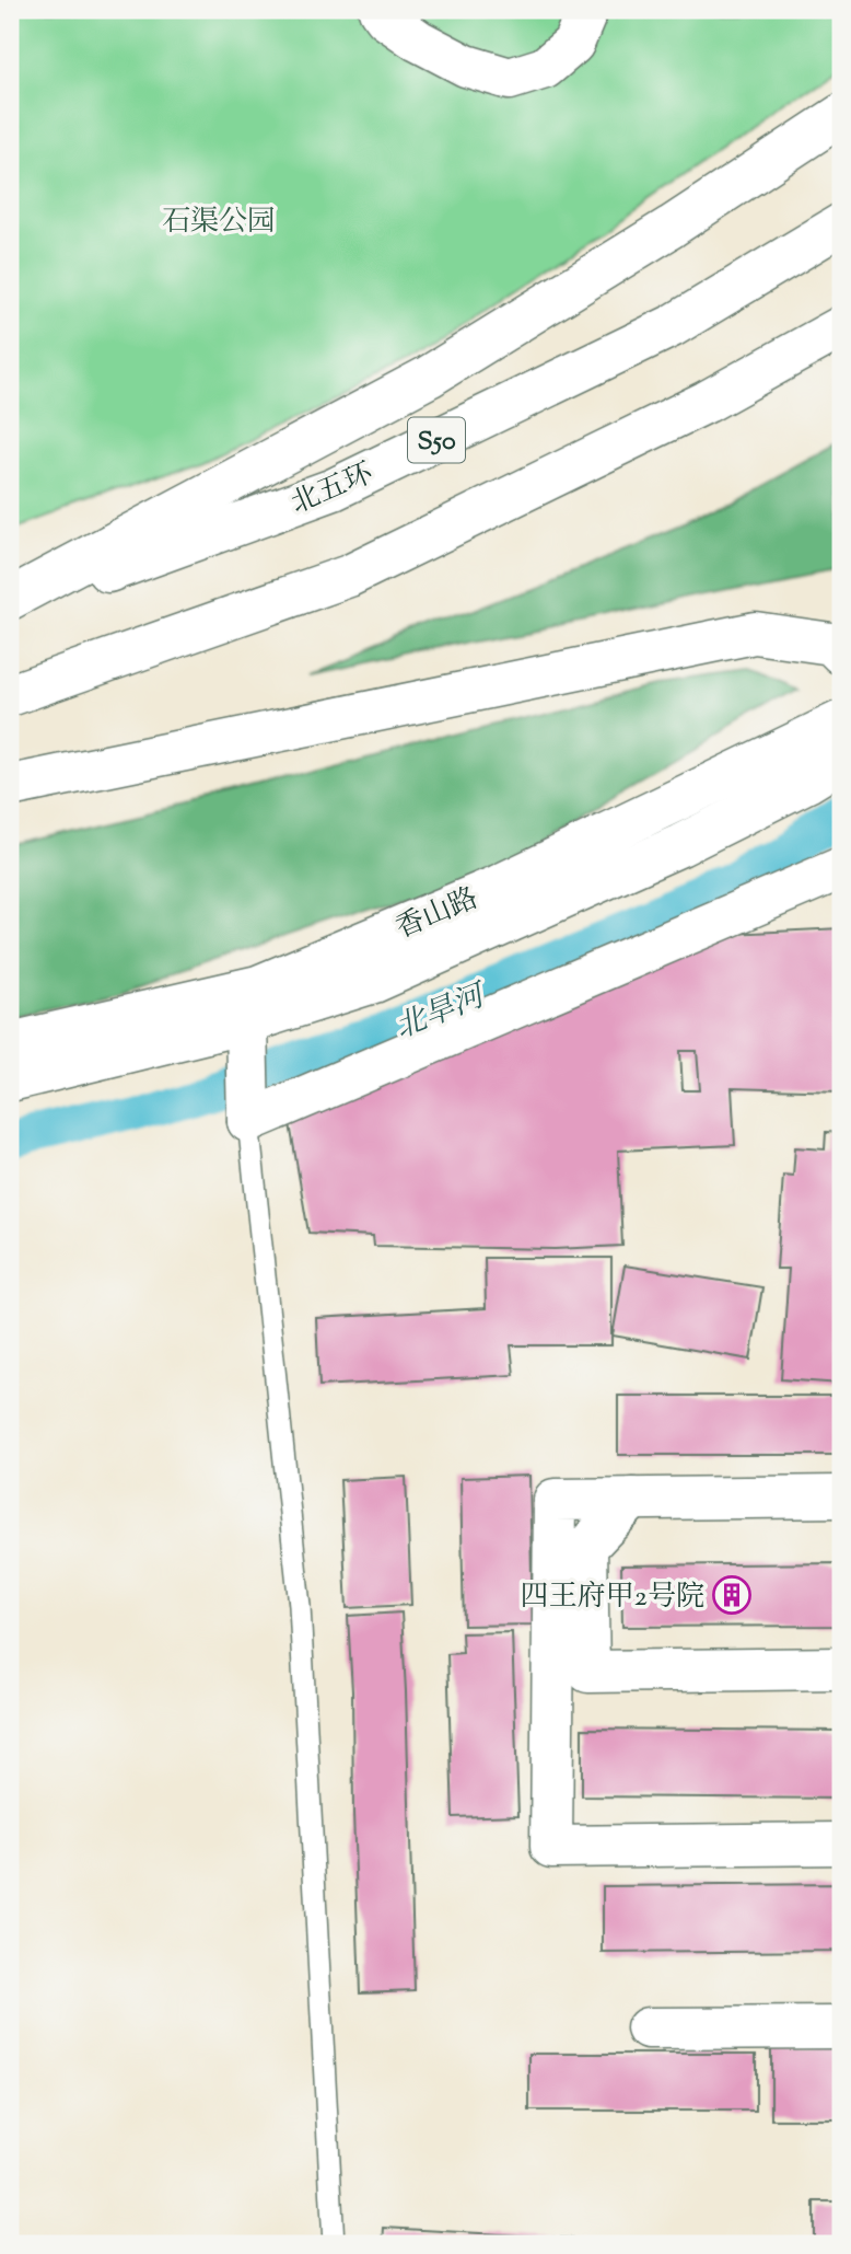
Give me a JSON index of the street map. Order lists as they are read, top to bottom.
{
  "streets": {
    "main road": ["S50", "北五环", "香山路"]
  },
  "water": ["北旱河"],
  "parks": ["石渠公园"],
  "places": {
    "building": ["四王府甲2号院"]
  }
}
